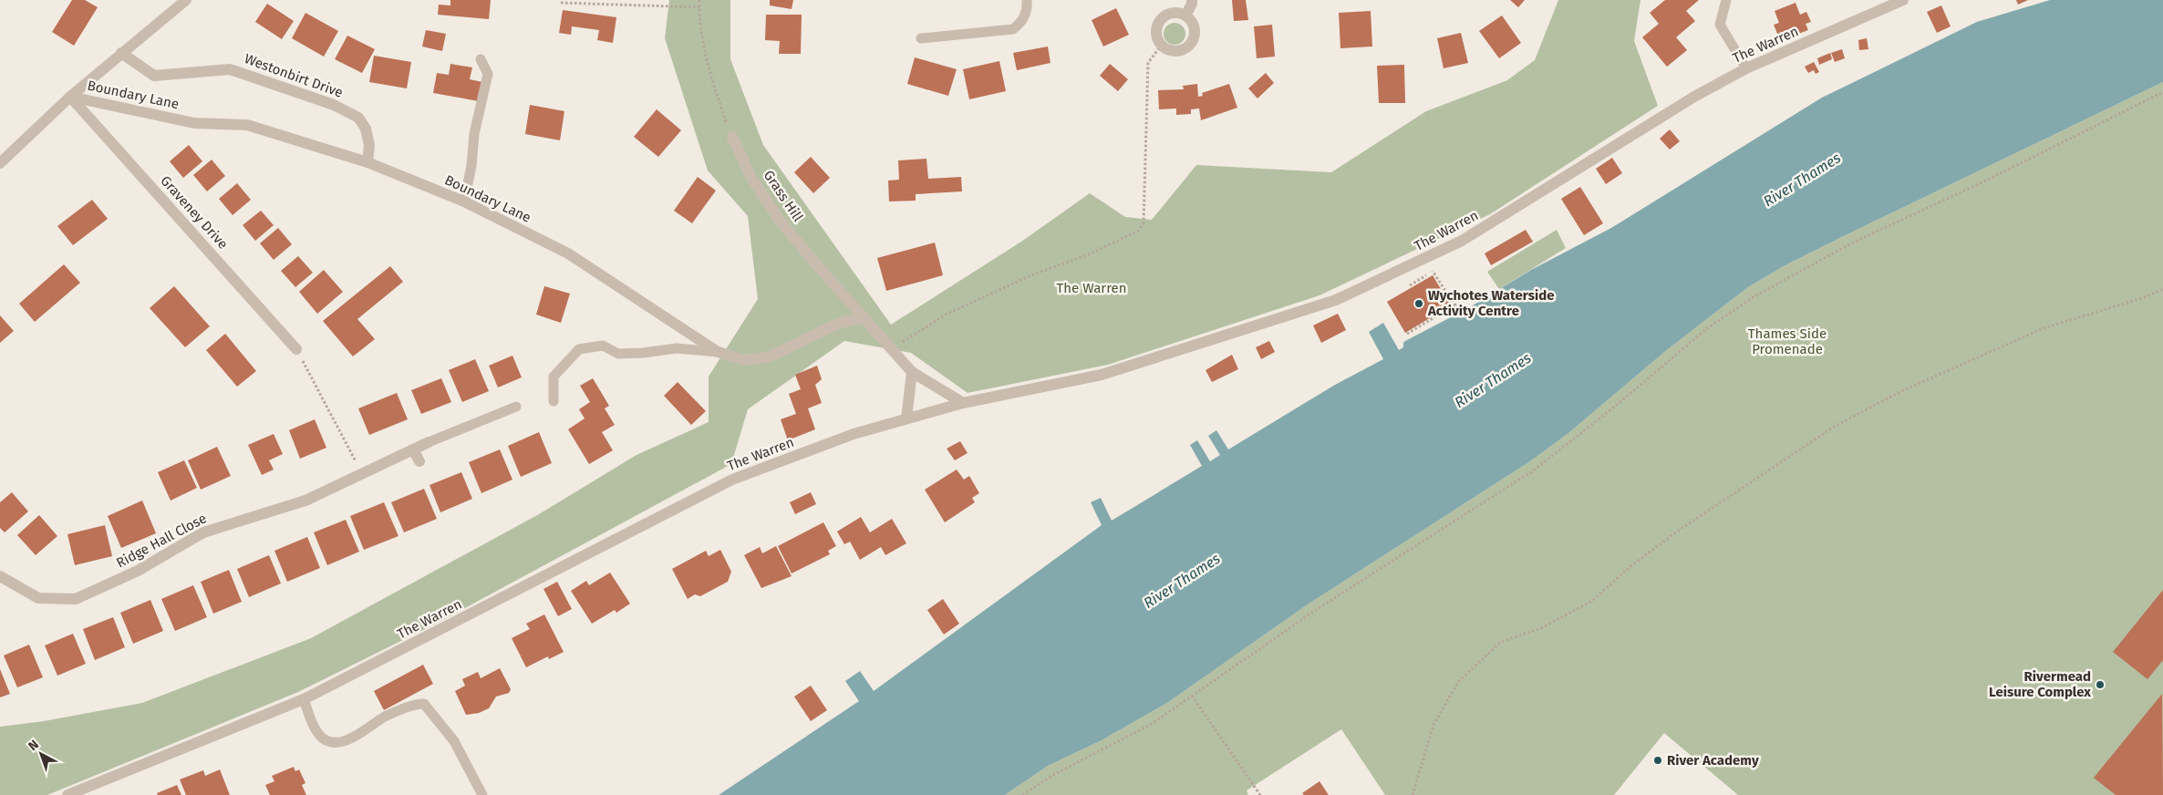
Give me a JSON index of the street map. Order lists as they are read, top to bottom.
{
  "streets": {
    "street": [
      "The Warren",
      "Westonbirt Drive",
      "Boundary Lane",
      "Grass Hill",
      "Graveney Drive",
      "Ridge Hall Close"
    ]
  },
  "crossings": [
    ["The Warren", "Grass Hill"],
    ["Westonbirt Drive", "Boundary Lane"],
    ["Boundary Lane", "Grass Hill"],
    ["Boundary Lane", "Graveney Drive"]
  ],
  "water": ["River Thames"],
  "parks": ["The Warren", "Thames Side Promenade"],
  "places": ["Wychotes Waterside Activity Centre", "Rivermead Leisure Complex", "River Academy"],
  "north": "top left"
}
